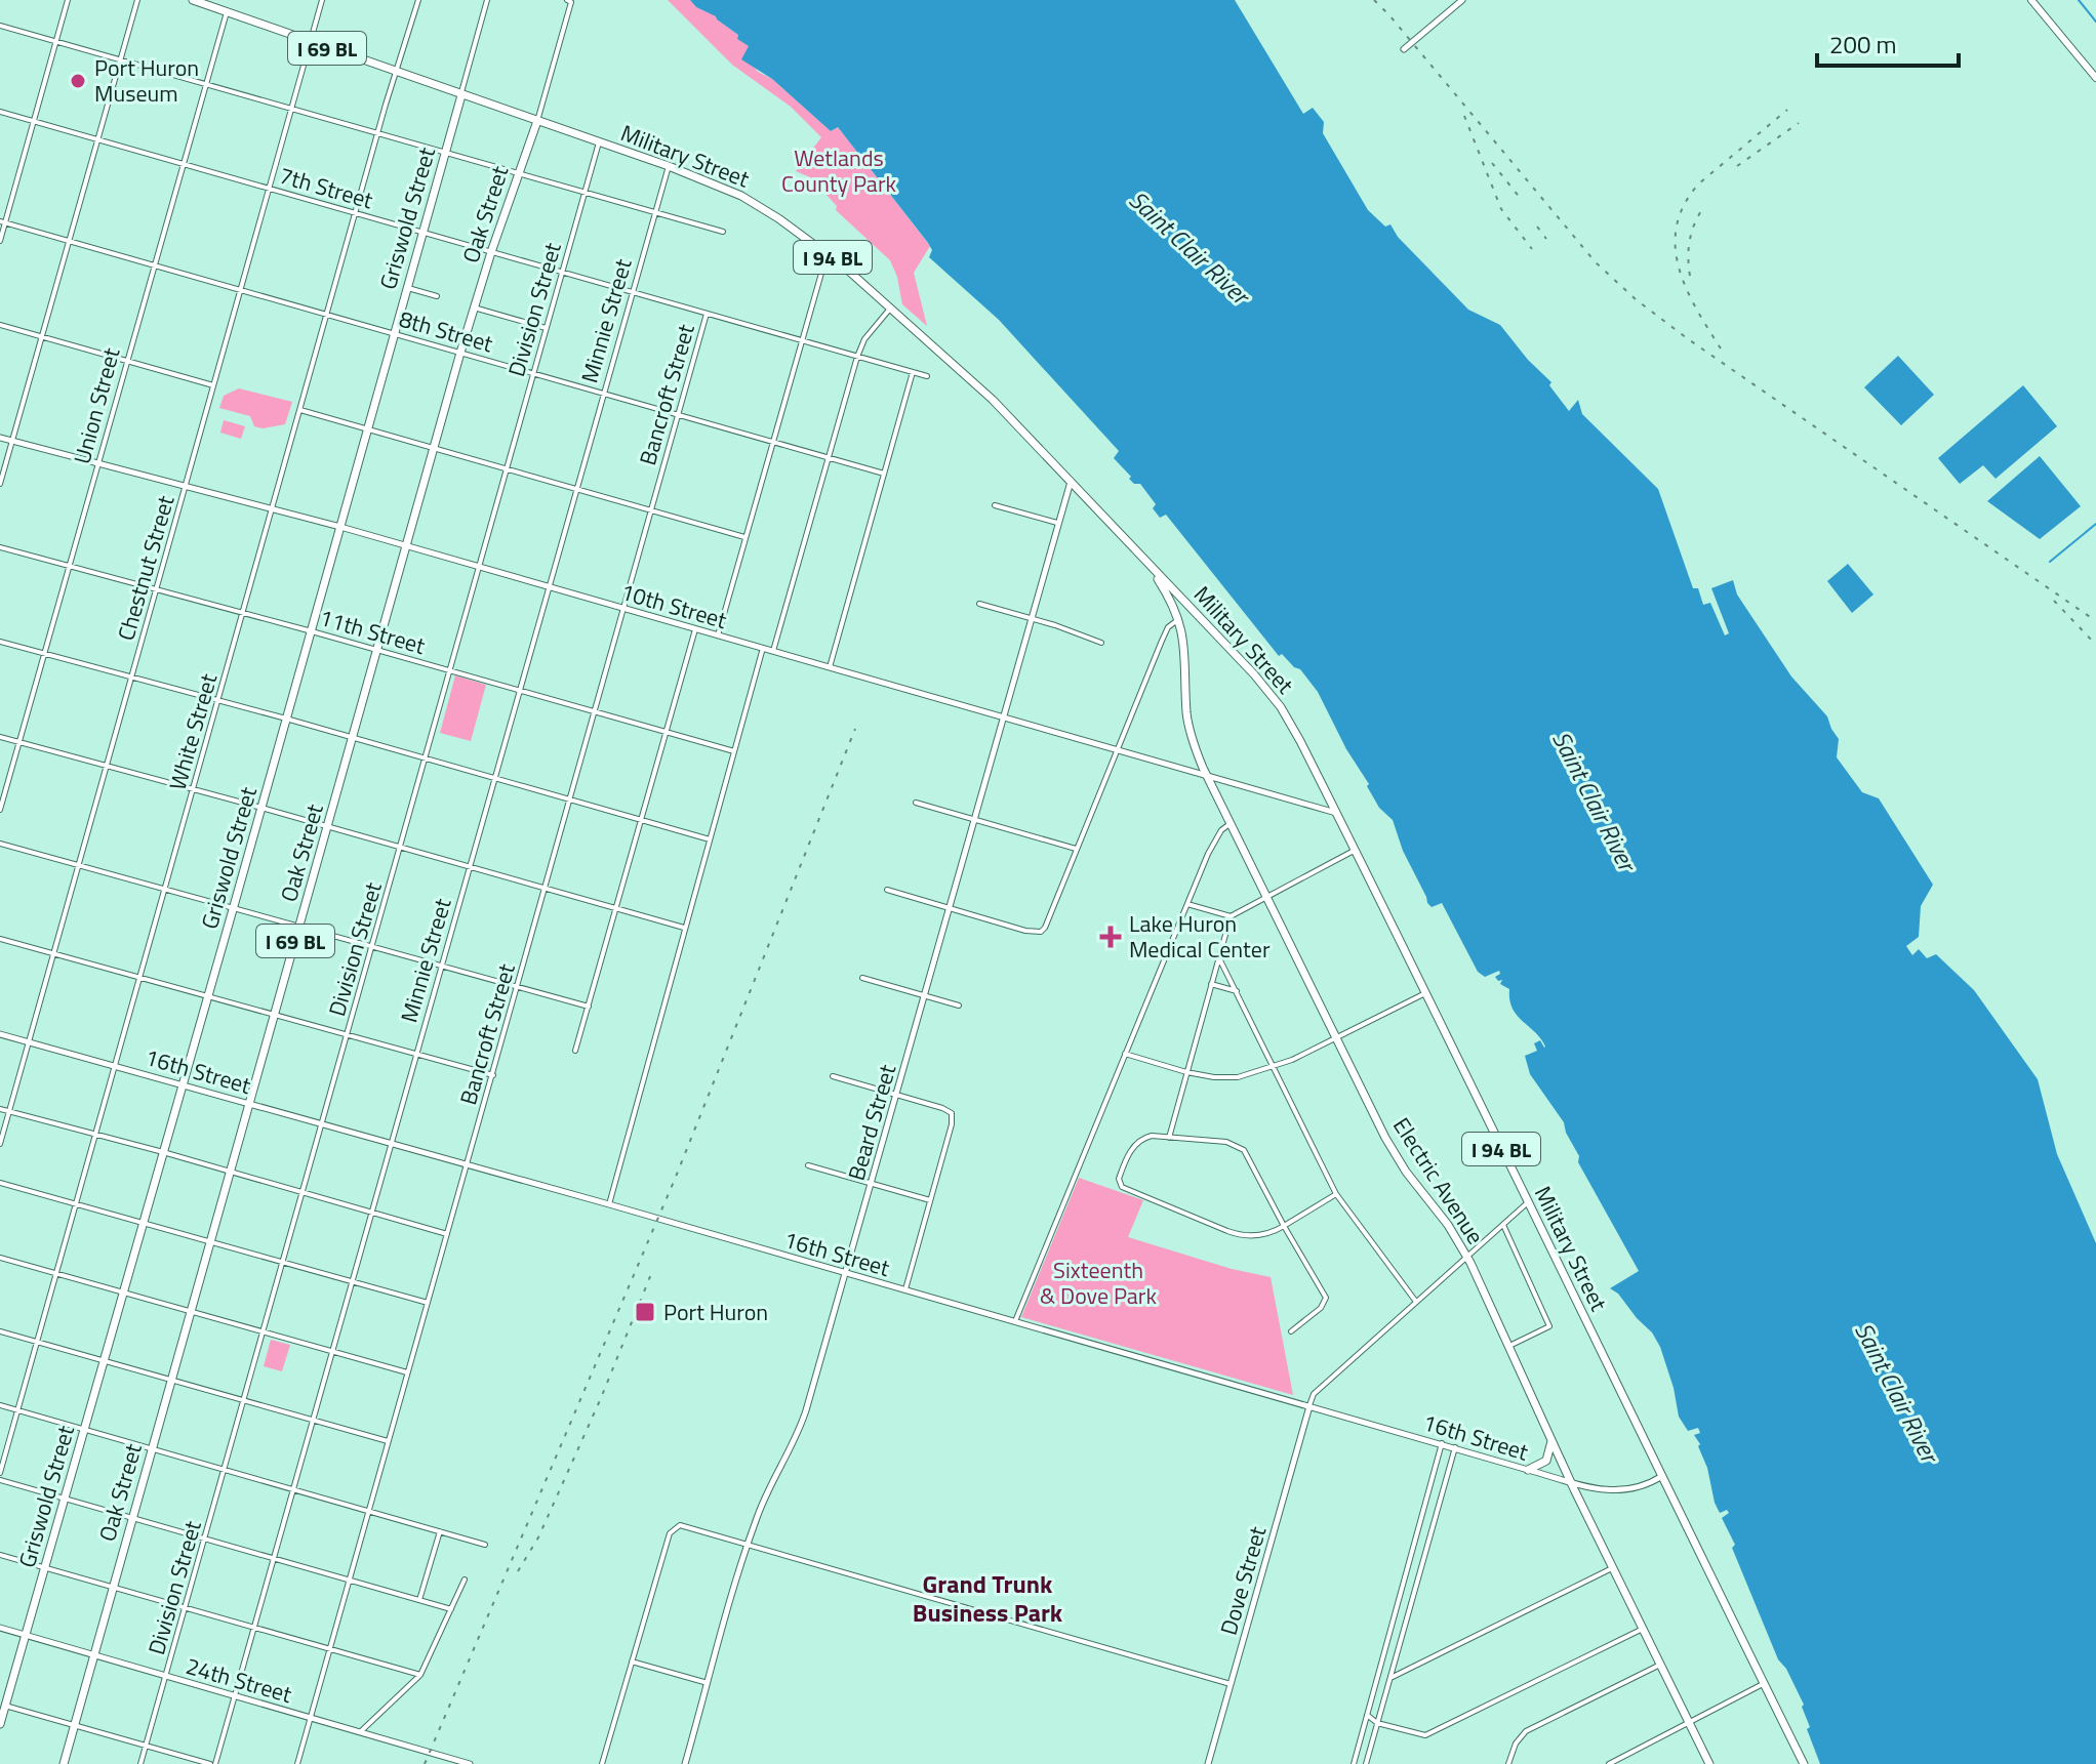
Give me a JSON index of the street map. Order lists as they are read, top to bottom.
{
  "streets": {
    "main road": [
      "I 69 BL",
      "Military Street",
      "Oak Street",
      "Griswold Street",
      "I 94 BL",
      "Electric Avenue"
    ],
    "street": [
      "7th Street",
      "Division Street",
      "Minnie Street",
      "8th Street",
      "Bancroft Street",
      "Union Street",
      "Chestnut Street",
      "10th Street",
      "11th Street",
      "White Street",
      "16th Street",
      "Beard Street",
      "Dove Street",
      "24th Street"
    ]
  },
  "crossings": [
    ["Military Street", "Oak Street"],
    ["Military Street", "Griswold Street"],
    ["Military Street", "Division Street"],
    ["Military Street", "Minnie Street"],
    ["Military Street", "Union Street"],
    ["Military Street", "Chestnut Street"],
    ["Military Street", "10th Street"],
    ["Military Street", "White Street"],
    ["Military Street", "16th Street"],
    ["Military Street", "Beard Street"],
    ["Military Street", "Electric Avenue"],
    ["7th Street", "Oak Street"],
    ["7th Street", "Griswold Street"],
    ["7th Street", "Division Street"],
    ["7th Street", "Minnie Street"],
    ["7th Street", "Bancroft Street"],
    ["7th Street", "Union Street"],
    ["7th Street", "Chestnut Street"],
    ["7th Street", "White Street"],
    ["Oak Street", "8th Street"],
    ["Oak Street", "10th Street"],
    ["Oak Street", "11th Street"],
    ["Oak Street", "16th Street"],
    ["Oak Street", "24th Street"],
    ["Griswold Street", "8th Street"],
    ["Griswold Street", "10th Street"],
    ["Griswold Street", "11th Street"],
    ["Griswold Street", "16th Street"],
    ["Griswold Street", "24th Street"],
    ["Division Street", "8th Street"],
    ["Division Street", "10th Street"],
    ["Division Street", "11th Street"],
    ["Division Street", "16th Street"],
    ["Division Street", "24th Street"],
    ["Minnie Street", "8th Street"],
    ["Minnie Street", "10th Street"],
    ["Minnie Street", "11th Street"],
    ["Minnie Street", "16th Street"],
    ["Minnie Street", "24th Street"],
    ["8th Street", "Bancroft Street"],
    ["8th Street", "Union Street"],
    ["8th Street", "Chestnut Street"],
    ["8th Street", "White Street"],
    ["Bancroft Street", "10th Street"],
    ["Bancroft Street", "11th Street"],
    ["Bancroft Street", "16th Street"],
    ["Bancroft Street", "24th Street"],
    ["Union Street", "10th Street"],
    ["Union Street", "11th Street"],
    ["Chestnut Street", "10th Street"],
    ["Chestnut Street", "11th Street"],
    ["Chestnut Street", "16th Street"],
    ["10th Street", "White Street"],
    ["10th Street", "Beard Street"],
    ["10th Street", "Electric Avenue"],
    ["11th Street", "White Street"],
    ["White Street", "16th Street"],
    ["16th Street", "Beard Street"],
    ["16th Street", "Electric Avenue"],
    ["16th Street", "Dove Street"]
  ],
  "districts": ["Grand Trunk Business Park"],
  "water": ["Saint Clair River"],
  "parks": ["Wetlands County Park", "Sixteenth & Dove Park"],
  "places": {
    "other": ["Port Huron Museum"],
    "health": ["Lake Huron Medical Center"],
    "transit": ["Port Huron"]
  },
  "scale_bar": "200 m"
}
